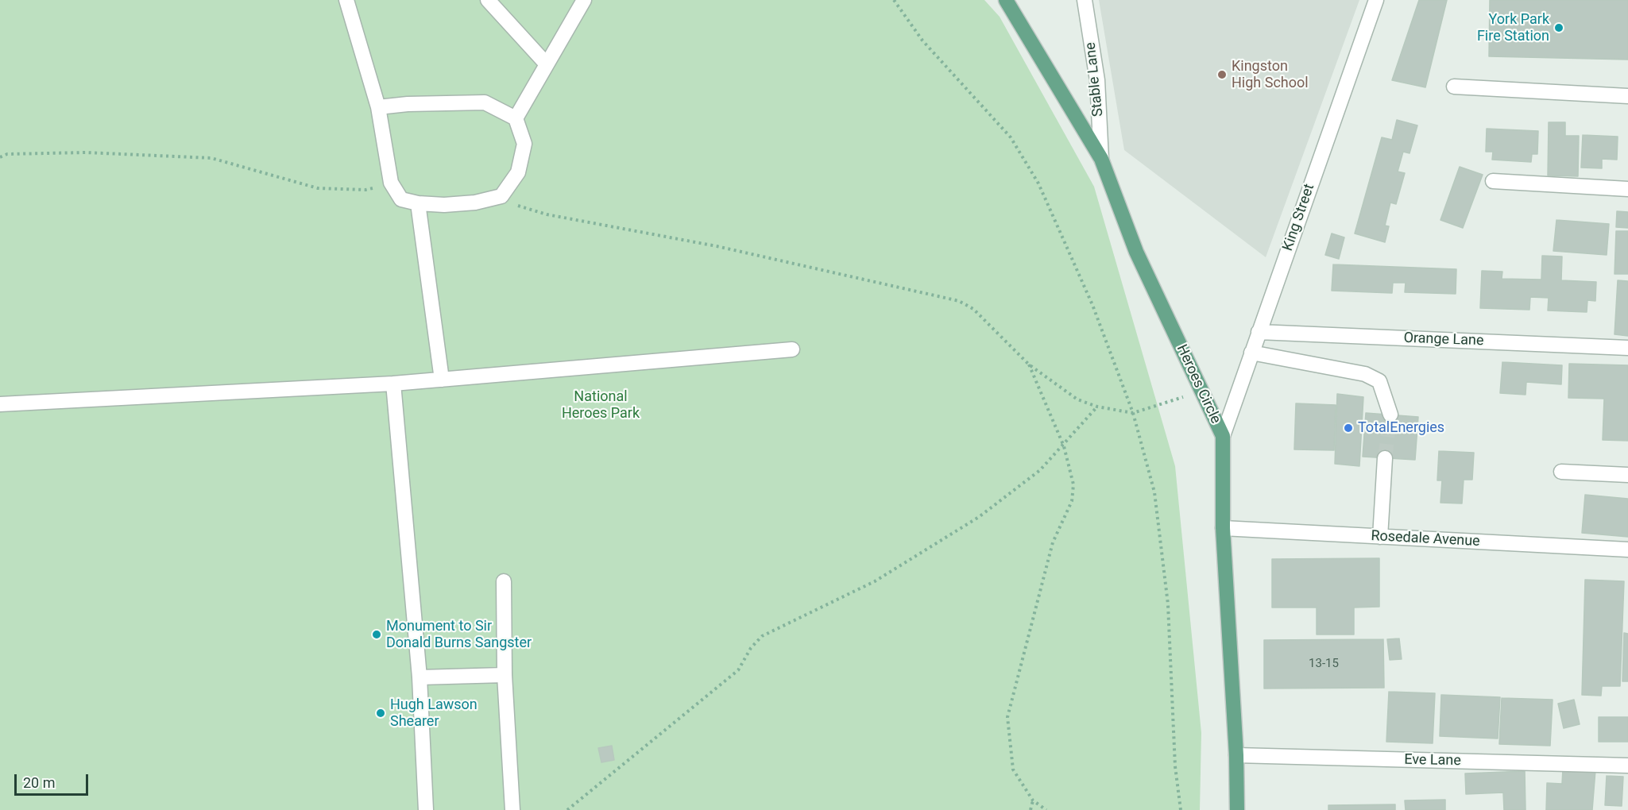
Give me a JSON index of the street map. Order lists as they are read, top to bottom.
{
  "streets": {
    "main road": ["Heroes Circle"],
    "street": [
      "Stable Lane",
      "King Street",
      "Orange Lane",
      "Rosedale Avenue",
      "Eve Lane"
    ]
  },
  "crossings": [
    ["Stable Lane", "Heroes Circle"],
    ["King Street", "Orange Lane"],
    ["King Street", "Heroes Circle"],
    ["Heroes Circle", "Rosedale Avenue"],
    ["Heroes Circle", "Eve Lane"]
  ],
  "parks": ["National Heroes Park"],
  "places": [
    "York Park Fire Station",
    "Kingston High School",
    "TotalEnergies",
    "Monument to Sir Donald Burns Sangster",
    "Hugh Lawson Shearer"
  ],
  "house_numbers": ["13-15"],
  "scale_bar": "20 m"
}
